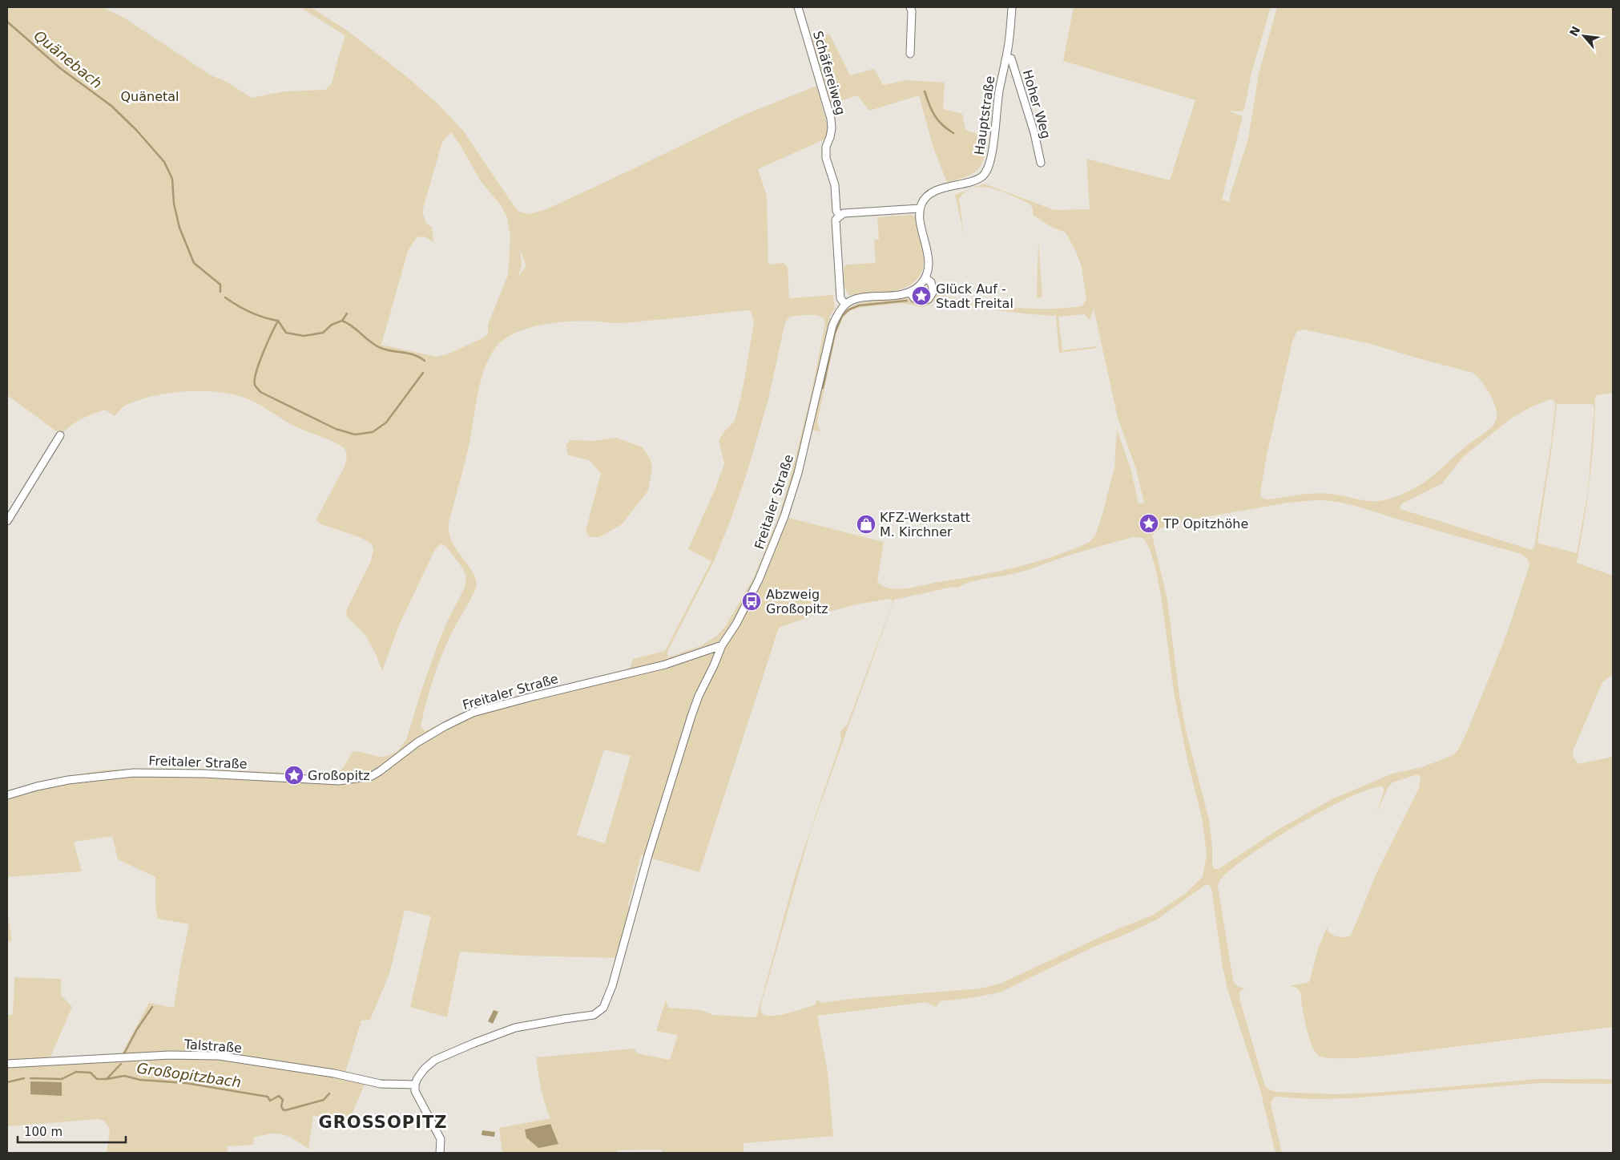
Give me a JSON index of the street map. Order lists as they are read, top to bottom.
{
  "streets": {
    "street": [
      "Schäfereiweg",
      "Hoher Weg",
      "Hauptstraße",
      "Freitaler Straße",
      "Talstraße"
    ]
  },
  "crossings": [
    ["Hoher Weg", "Hauptstraße"],
    ["Freitaler Straße", "Talstraße"]
  ],
  "districts": ["GROSSOPITZ"],
  "water": ["Quänebach", "Großopitzbach"],
  "parks": ["Quänetal"],
  "places": {
    "place": ["Glück Auf - Stadt Freital", "TP Opitzhöhe", "Großopitz"],
    "shop": ["KFZ-Werkstatt M. Kirchner"],
    "bus stop": ["Abzweig Großopitz"]
  },
  "scale_bar": "100 m",
  "north": "top left"
}
